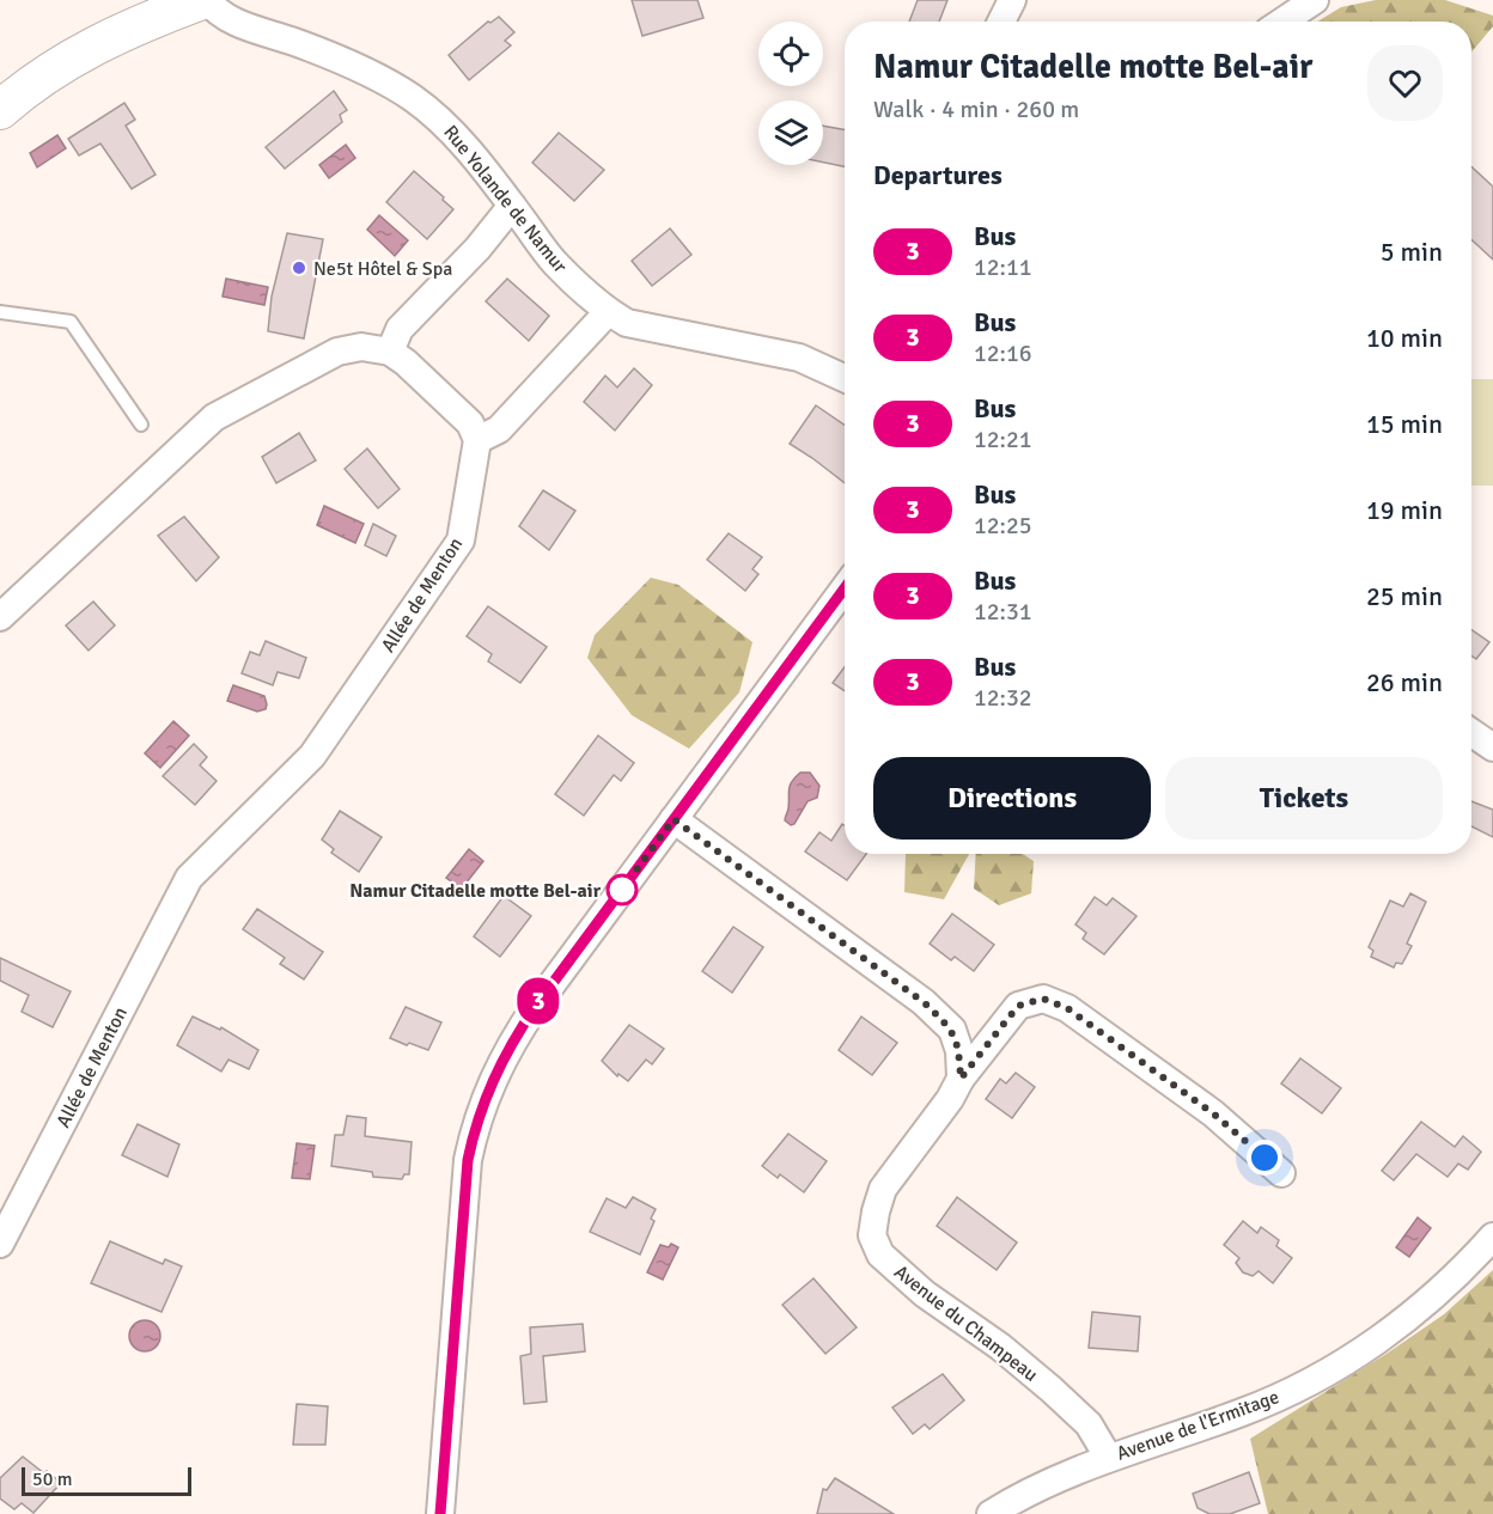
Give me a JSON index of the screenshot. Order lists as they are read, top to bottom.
{
  "streets": {
    "street": [
      "Rue Yolande de Namur",
      "Allée de Menton",
      "Avenue du Champeau",
      "Avenue de l'Ermitage"
    ]
  },
  "crossings": [
    ["Avenue du Champeau", "Avenue de l'Ermitage"]
  ],
  "places": ["Ne5t Hôtel & Spa", "Namur Citadelle motte Bel-air"],
  "lines": ["bus line 3"],
  "scale_bar": "50 m",
  "page": {
    "on_map": "3",
    "heading": [
      ["Namur Citadelle motte Bel-air", "Walk · 4 min · 260 m"],
      "Departures"
    ],
    "list": [
      {
        "mark": "3",
        "name": "Bus",
        "note": "12:11",
        "value": "5 min"
      },
      {
        "mark": "3",
        "name": "Bus",
        "note": "12:16",
        "value": "10 min"
      },
      {
        "mark": "3",
        "name": "Bus",
        "note": "12:21",
        "value": "15 min"
      },
      {
        "mark": "3",
        "name": "Bus",
        "note": "12:25",
        "value": "19 min"
      },
      {
        "mark": "3",
        "name": "Bus",
        "note": "12:31",
        "value": "25 min"
      },
      {
        "mark": "3",
        "name": "Bus",
        "note": "12:32",
        "value": "26 min"
      }
    ],
    "buttons": ["Directions", "Tickets"],
    "scale": "50 m"
  }
}
